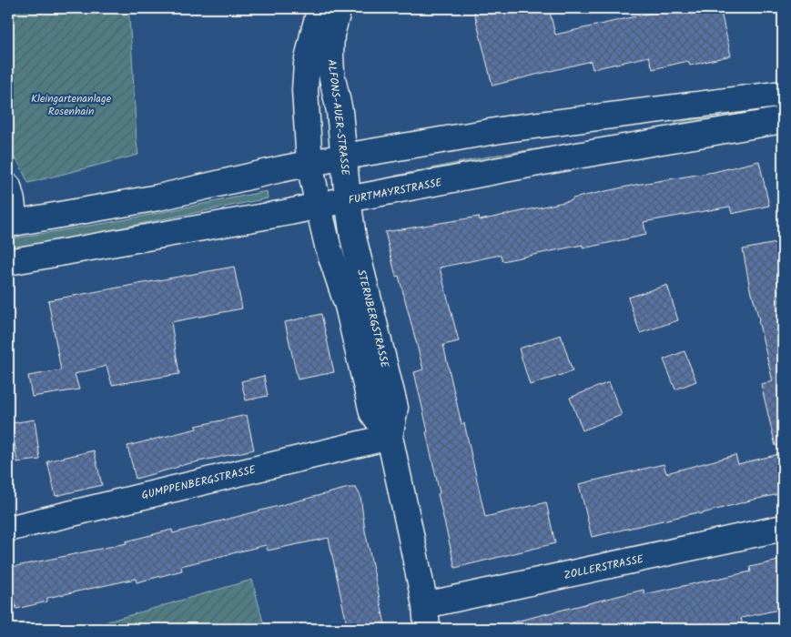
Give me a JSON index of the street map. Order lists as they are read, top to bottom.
{
  "streets": {
    "street": [
      "ALFONS-AUER-STRASSE",
      "FURTMAYRSTRASSE",
      "STERNBERGSTRASSE",
      "GUMPPENBERGSTRASSE",
      "ZOLLERSTRASSE"
    ]
  },
  "crossings": [
    ["ALFONS-AUER-STRASSE", "FURTMAYRSTRASSE"],
    ["ALFONS-AUER-STRASSE", "STERNBERGSTRASSE"],
    ["FURTMAYRSTRASSE", "STERNBERGSTRASSE"],
    ["STERNBERGSTRASSE", "GUMPPENBERGSTRASSE"],
    ["STERNBERGSTRASSE", "ZOLLERSTRASSE"]
  ],
  "parks": ["Kleingartenanlage Rosenhain"]
}
